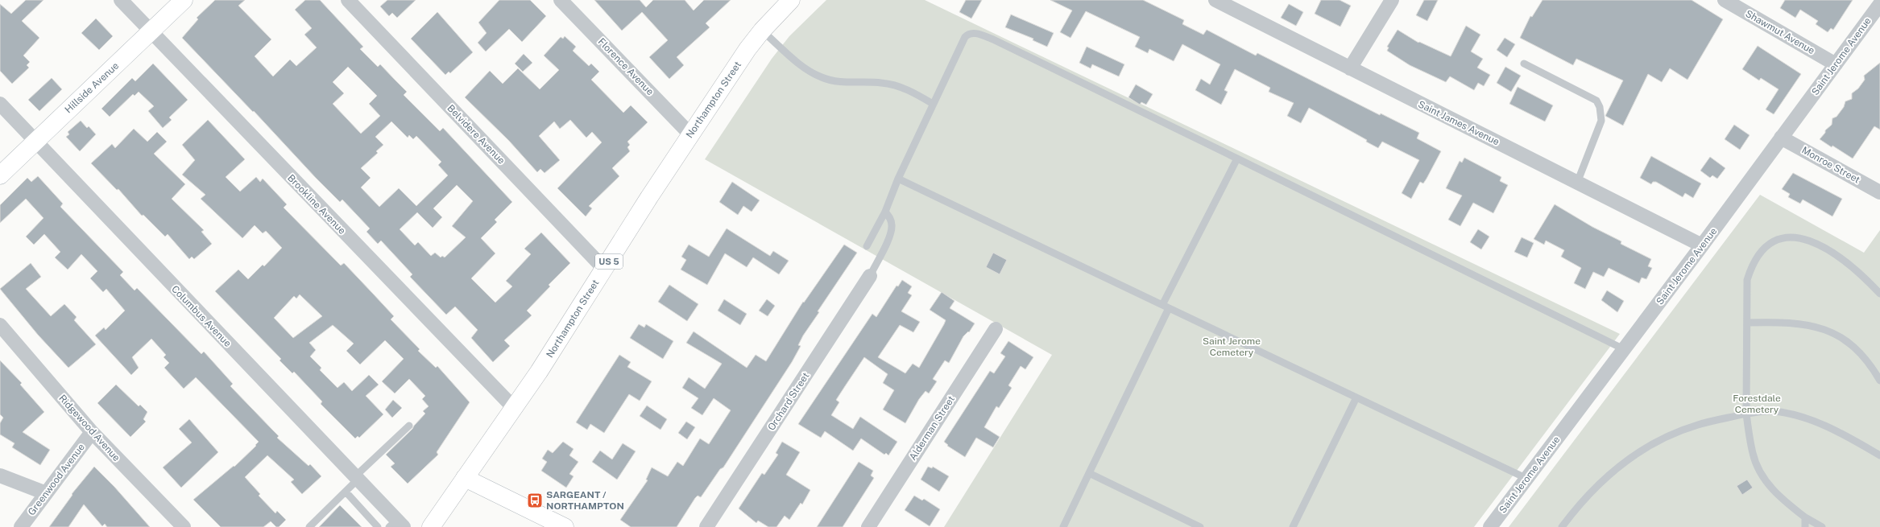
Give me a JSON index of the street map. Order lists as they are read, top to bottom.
{
  "streets": {
    "main road": ["Hillside Avenue", "Northampton Street", "US 5"],
    "street": [
      "Shawmut Avenue",
      "Saint Jerome Avenue",
      "Florence Avenue",
      "Saint James Avenue",
      "Belvidere Avenue",
      "Monroe Street",
      "Brookline Avenue",
      "Columbus Avenue",
      "Orchard Street",
      "Ridgewood Avenue",
      "Alderman Street",
      "Greenwood Avenue"
    ]
  },
  "crossings": [
    ["Shawmut Avenue", "Saint Jerome Avenue"],
    ["Saint Jerome Avenue", "Saint James Avenue"],
    ["Saint Jerome Avenue", "Monroe Street"],
    ["Florence Avenue", "Northampton Street"],
    ["Hillside Avenue", "Brookline Avenue"],
    ["Hillside Avenue", "Columbus Avenue"],
    ["Northampton Street", "Belvidere Avenue"],
    ["Northampton Street", "Brookline Avenue"],
    ["Ridgewood Avenue", "Greenwood Avenue"]
  ],
  "parks": ["Saint Jerome Cemetery", "Forestdale Cemetery"],
  "places": {
    "bus stop": ["SARGEANT / NORTHAMPTON"]
  }
}
